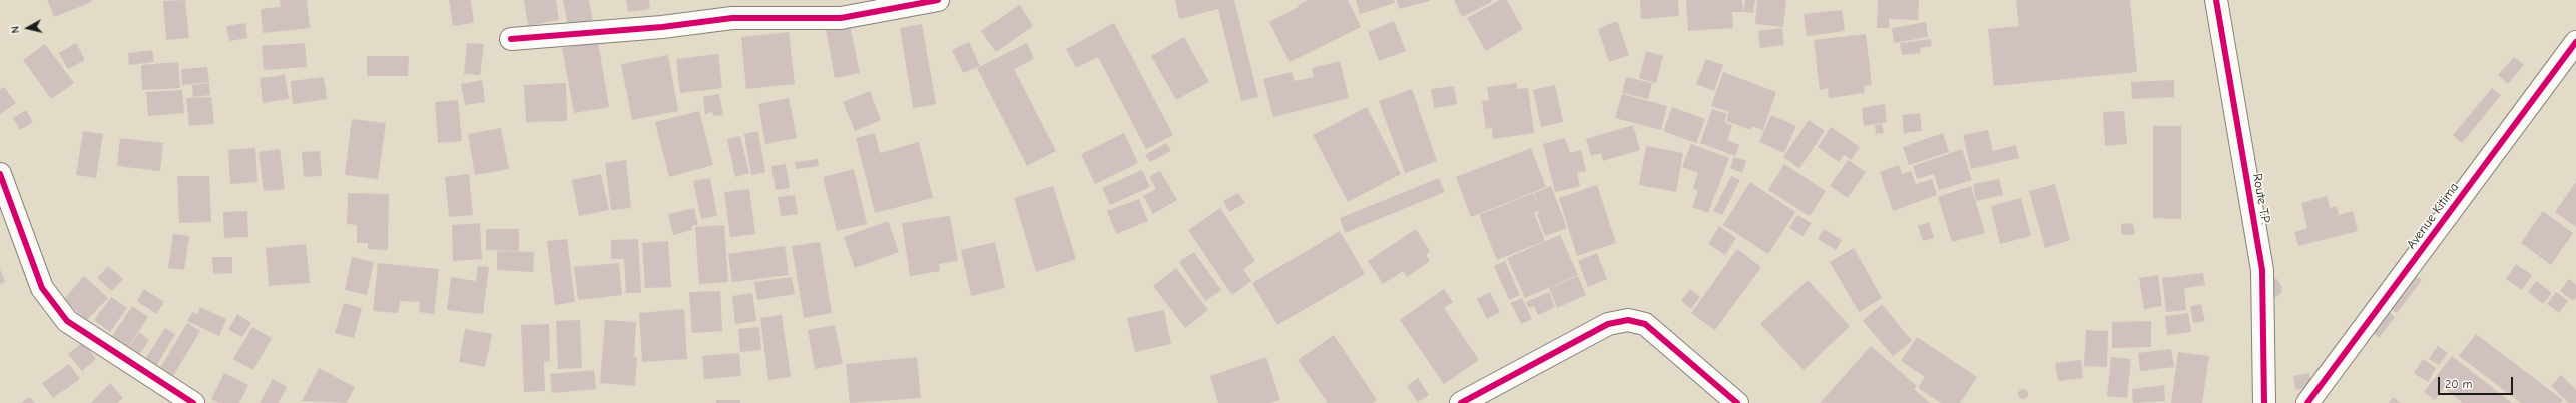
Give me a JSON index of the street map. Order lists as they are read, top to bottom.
{
  "streets": {
    "street": ["Route T.P.", "Avenue Kitima"]
  },
  "scale_bar": "20 m",
  "north": "left"
}
